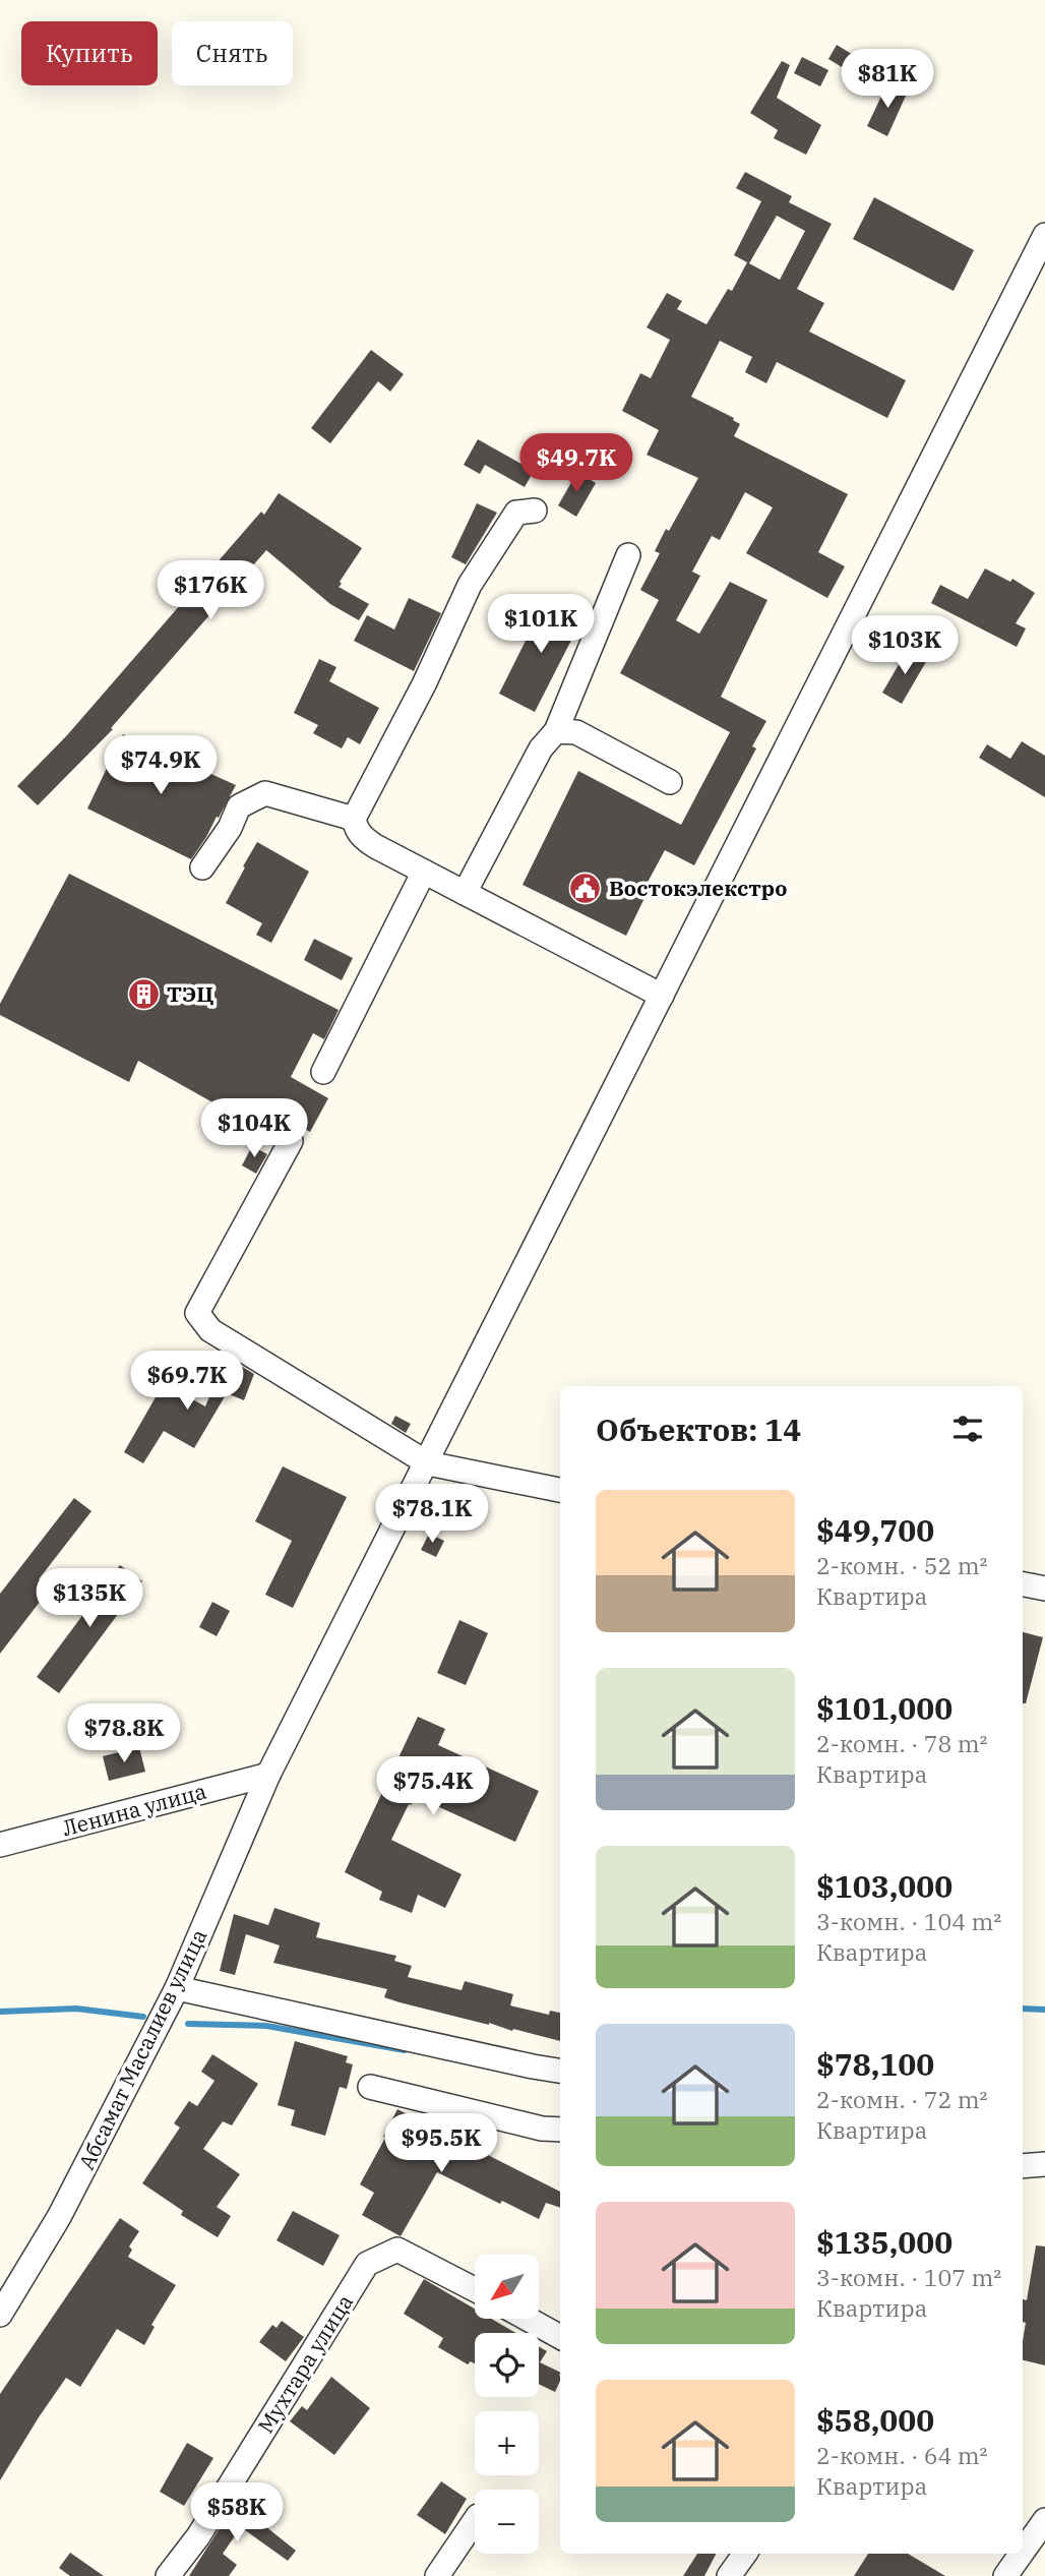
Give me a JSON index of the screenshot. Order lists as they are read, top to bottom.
{
  "streets": {
    "street": ["Ленина улица", "Абсамат Масалиев улица", "Мухтара улица"]
  },
  "crossings": [
    ["Ленина улица", "Абсамат Масалиев улица"]
  ],
  "places": {
    "public building": ["Востокэлекстро"],
    "building": ["ТЭЦ"]
  },
  "north": "bottom left",
  "page": {
    "chip": ["Купить", "Снять"],
    "price": [
      "$81K",
      "$49.7K",
      "$176K",
      "$101K",
      "$103K",
      "$74.9K",
      "$104K",
      "$69.7K",
      "$78.1K",
      "$135K",
      "$78.8K",
      "$75.4K",
      "$95.5K",
      "$58K"
    ],
    "heading": "Объектов: 14",
    "list": [
      {
        "name": "$49,700",
        "note": "2-комн. · 52 m² · Квартира"
      },
      {
        "name": "$101,000",
        "note": "2-комн. · 78 m² · Квартира"
      },
      {
        "name": "$103,000",
        "note": "3-комн. · 104 m² · Квартира"
      },
      {
        "name": "$78,100",
        "note": "2-комн. · 72 m² · Квартира"
      },
      {
        "name": "$135,000",
        "note": "3-комн. · 107 m² · Квартира"
      },
      {
        "name": "$58,000",
        "note": "2-комн. · 64 m² · Квартира"
      }
    ],
    "map_buttons": ["+", "−"]
  }
}
